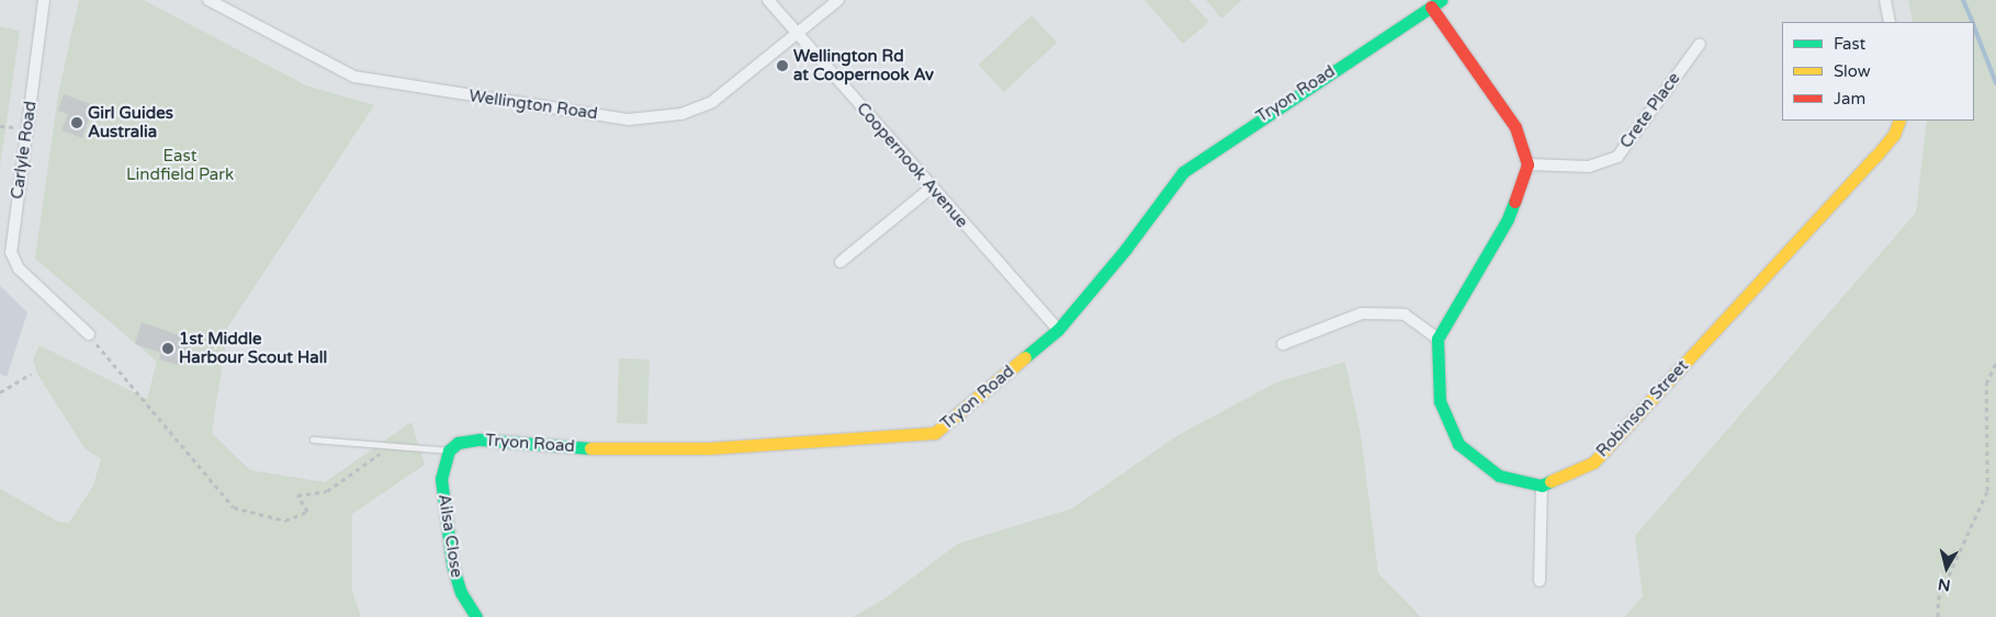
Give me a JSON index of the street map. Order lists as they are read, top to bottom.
{
  "streets": {
    "street": [
      "Tryon Road",
      "Wellington Road",
      "Crete Place",
      "Carlyle Road",
      "Coopernook Avenue",
      "Robinson Street",
      "Ailsa Close"
    ]
  },
  "crossings": [
    ["Tryon Road", "Coopernook Avenue"],
    ["Tryon Road", "Ailsa Close"],
    ["Wellington Road", "Coopernook Avenue"]
  ],
  "parks": ["East Lindfield Park"],
  "places": ["Wellington Rd at Coopernook Av", "Girl Guides Australia", "1st Middle Harbour Scout Hall"],
  "legend": ["Fast", "Slow", "Jam"],
  "north": "bottom"
}
